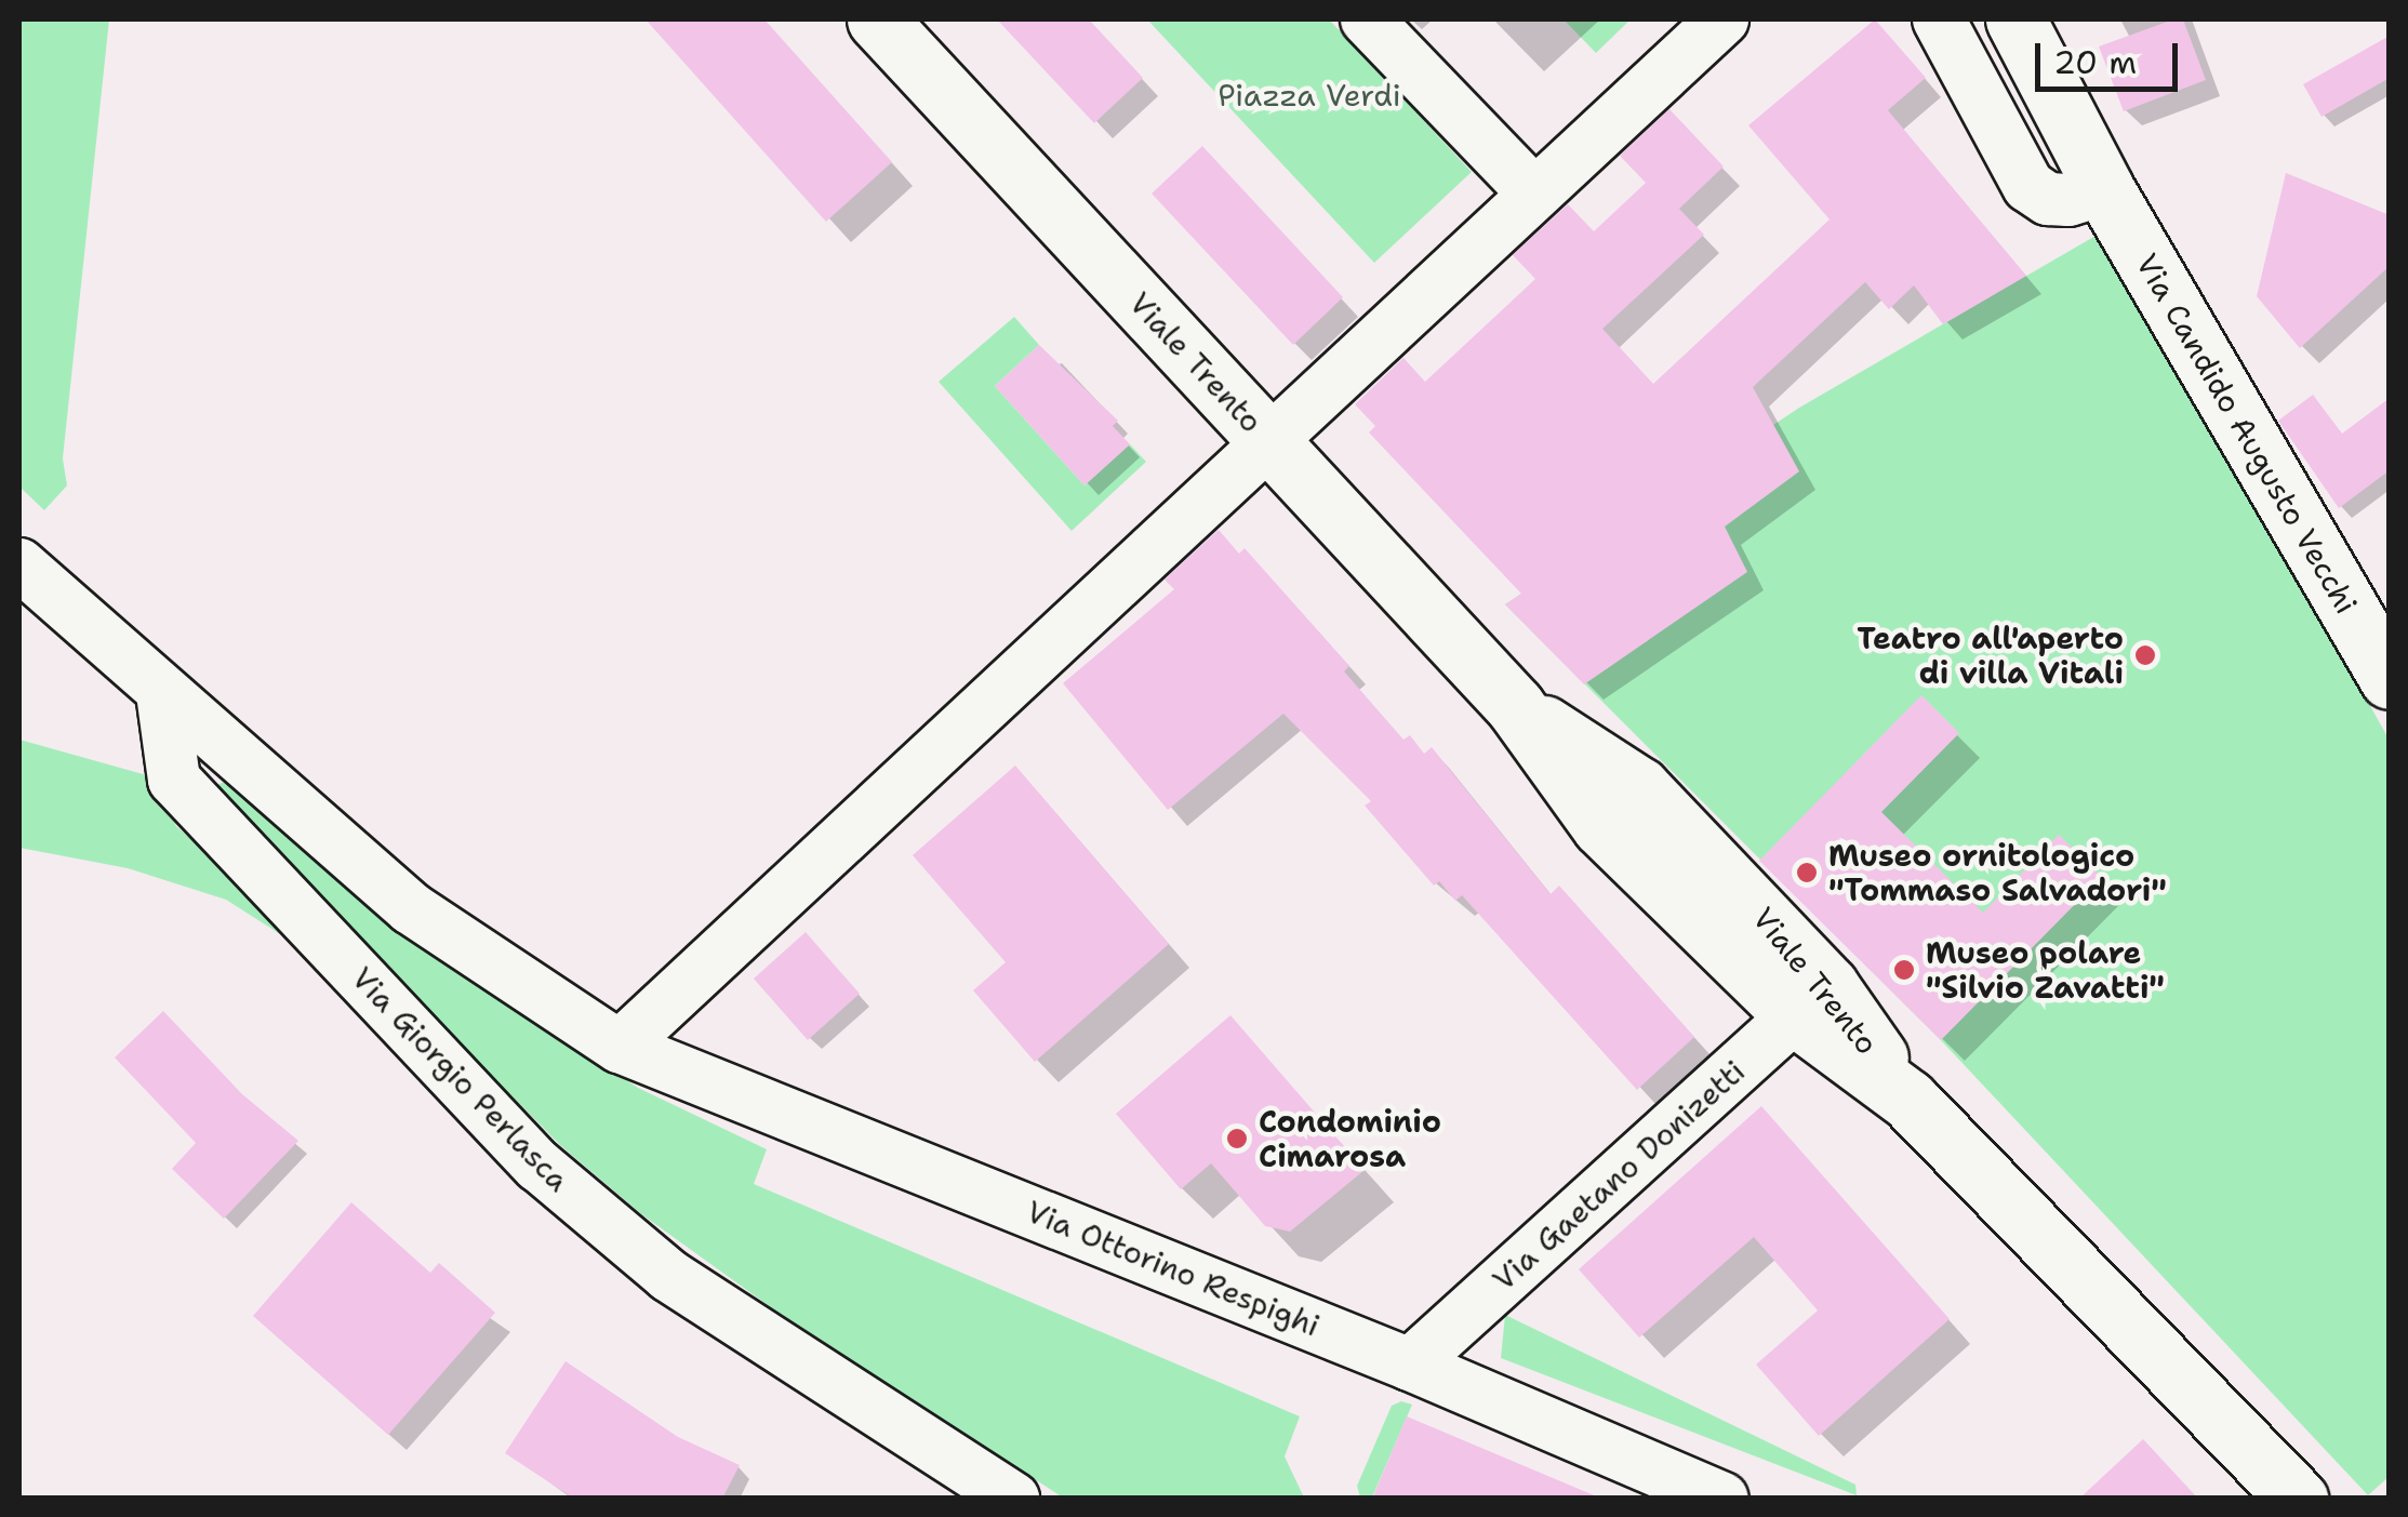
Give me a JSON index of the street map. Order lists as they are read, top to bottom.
{
  "streets": {
    "main road": ["Viale Trento", "Via Candido Augusto Vecchi"],
    "street": ["Via Giorgio Perlasca", "Via Gaetano Donizetti", "Via Ottorino Respighi"]
  },
  "crossings": [
    ["Viale Trento", "Via Gaetano Donizetti"],
    ["Via Giorgio Perlasca", "Via Ottorino Respighi"],
    ["Via Gaetano Donizetti", "Via Ottorino Respighi"]
  ],
  "parks": ["Piazza Verdi"],
  "places": [
    "Teatro all'aperto di villa Vitali",
    "Museo ornitologico \"Tommaso Salvadori\"",
    "Museo polare \"Silvio Zavatti\"",
    "Condominio Cimarosa"
  ],
  "scale_bar": "20 m"
}
